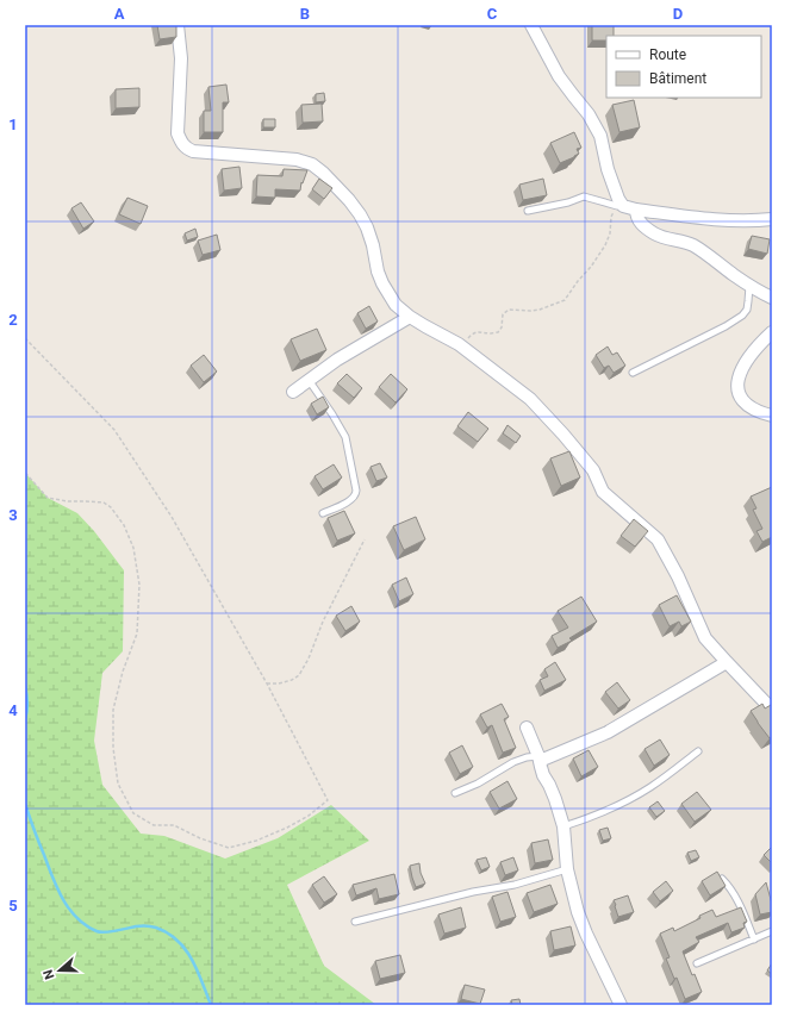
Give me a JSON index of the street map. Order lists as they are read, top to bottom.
{
  "legend": ["Route", "Bâtiment"],
  "north": "left",
  "grid": {
    "columns": [
      "A",
      "B",
      "C",
      "D"
    ],
    "rows": [
      "1",
      "2",
      "3",
      "4",
      "5"
    ]
  }
}
